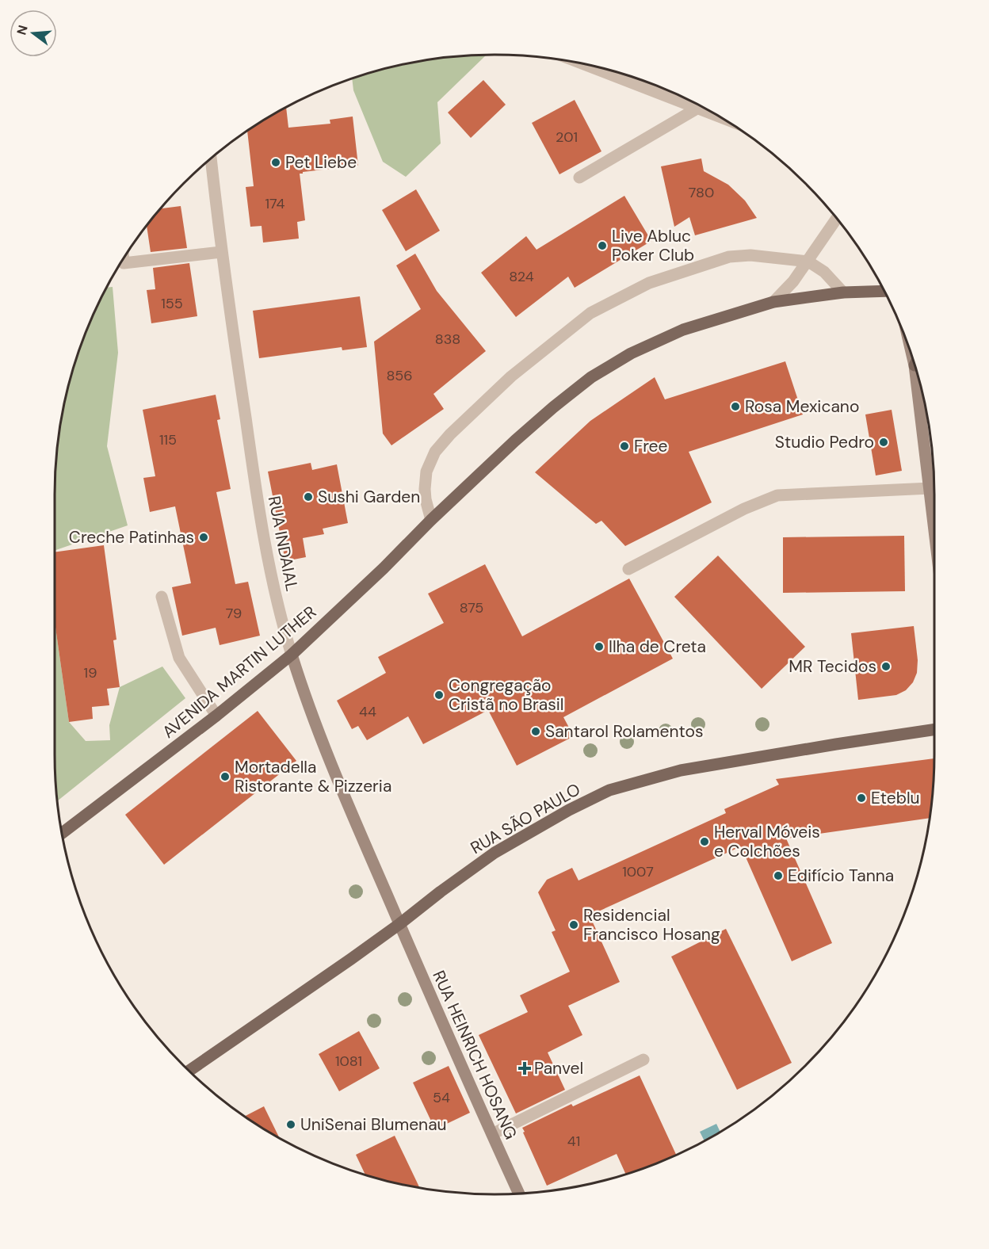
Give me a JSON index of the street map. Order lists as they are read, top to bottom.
{
  "streets": {
    "main road": [
      "RUA INDAIAL",
      "AVENIDA MARTIN LUTHER",
      "RUA SÃO PAULO",
      "RUA HEINRICH HOSANG"
    ]
  },
  "crossings": [
    ["RUA INDAIAL", "AVENIDA MARTIN LUTHER"],
    ["RUA INDAIAL", "RUA SÃO PAULO"],
    ["RUA INDAIAL", "RUA HEINRICH HOSANG"],
    ["RUA SÃO PAULO", "RUA HEINRICH HOSANG"]
  ],
  "places": {
    "other": [
      "Pet Liebe",
      "Live Abluc Poker Club",
      "Rosa Mexicano",
      "Studio Pedro",
      "Free",
      "Sushi Garden",
      "Creche Patinhas",
      "Ilha de Creta",
      "MR Tecidos",
      "Congregação Cristã no Brasil",
      "Santarol Rolamentos",
      "Mortadella Ristorante & Pizzeria",
      "Eteblu",
      "Herval Móveis e Colchões",
      "Edifício Tanna",
      "Residencial Francisco Hosang",
      "UniSenai Blumenau"
    ],
    "health": ["Panvel"]
  },
  "house_numbers": [
    "201",
    "780",
    "174",
    "824",
    "155",
    "838",
    "856",
    "115",
    "875",
    "79",
    "19",
    "44",
    "1007",
    "1081",
    "54",
    "41"
  ],
  "north": "left"
}
